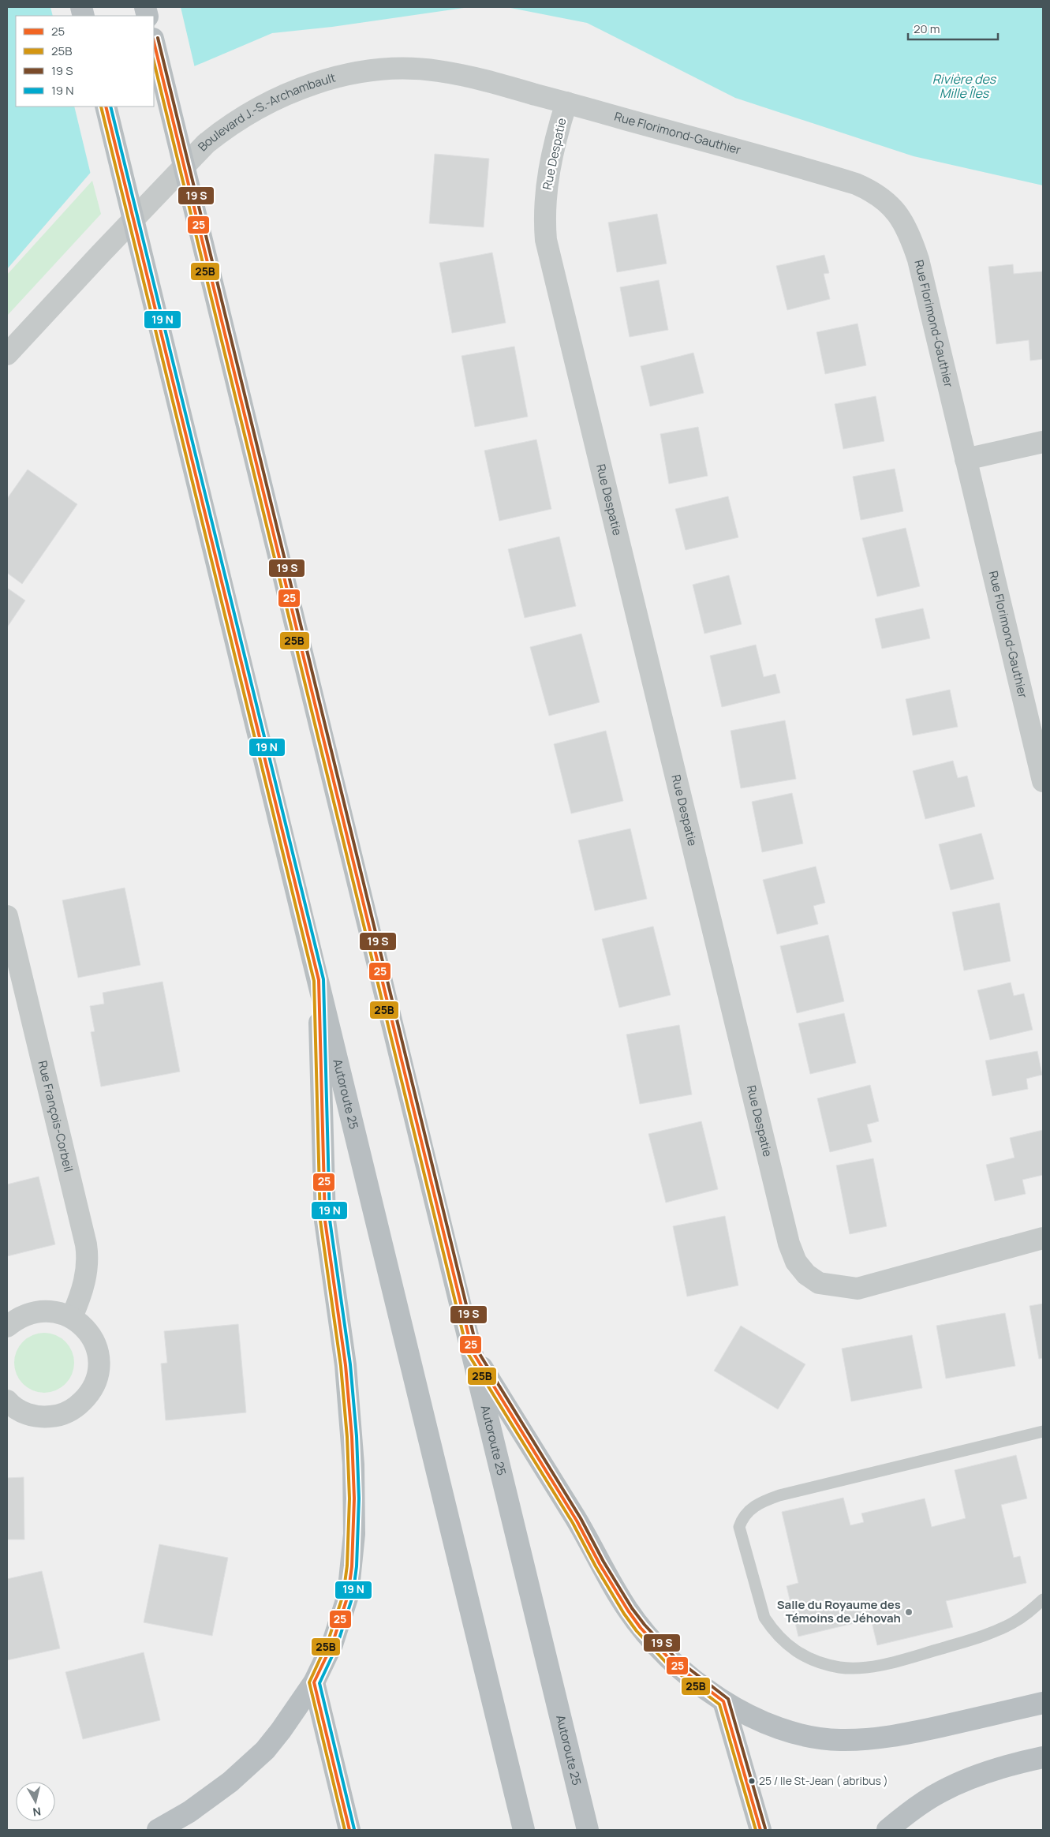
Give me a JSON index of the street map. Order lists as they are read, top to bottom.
{
  "streets": {
    "highway": ["Autoroute 25"],
    "street": [
      "Boulevard J.-S.-Archambault",
      "Rue Florimond-Gauthier",
      "Rue Despatie",
      "Rue François-Corbeil"
    ]
  },
  "crossings": [
    ["Boulevard J.-S.-Archambault", "Rue Florimond-Gauthier"],
    ["Boulevard J.-S.-Archambault", "Rue Despatie"],
    ["Rue Florimond-Gauthier", "Rue Despatie"]
  ],
  "water": ["Rivière des Mille Îles"],
  "places": ["Salle du Royaume des Témoins de Jéhovah", "25 / Ile St-Jean ( abribus )"],
  "lines": ["transit line 25", "transit line 25B"],
  "legend": [
    "25",
    "25B",
    "19 S",
    "19 N"
  ],
  "scale_bar": "20 m",
  "north": "bottom"
}
